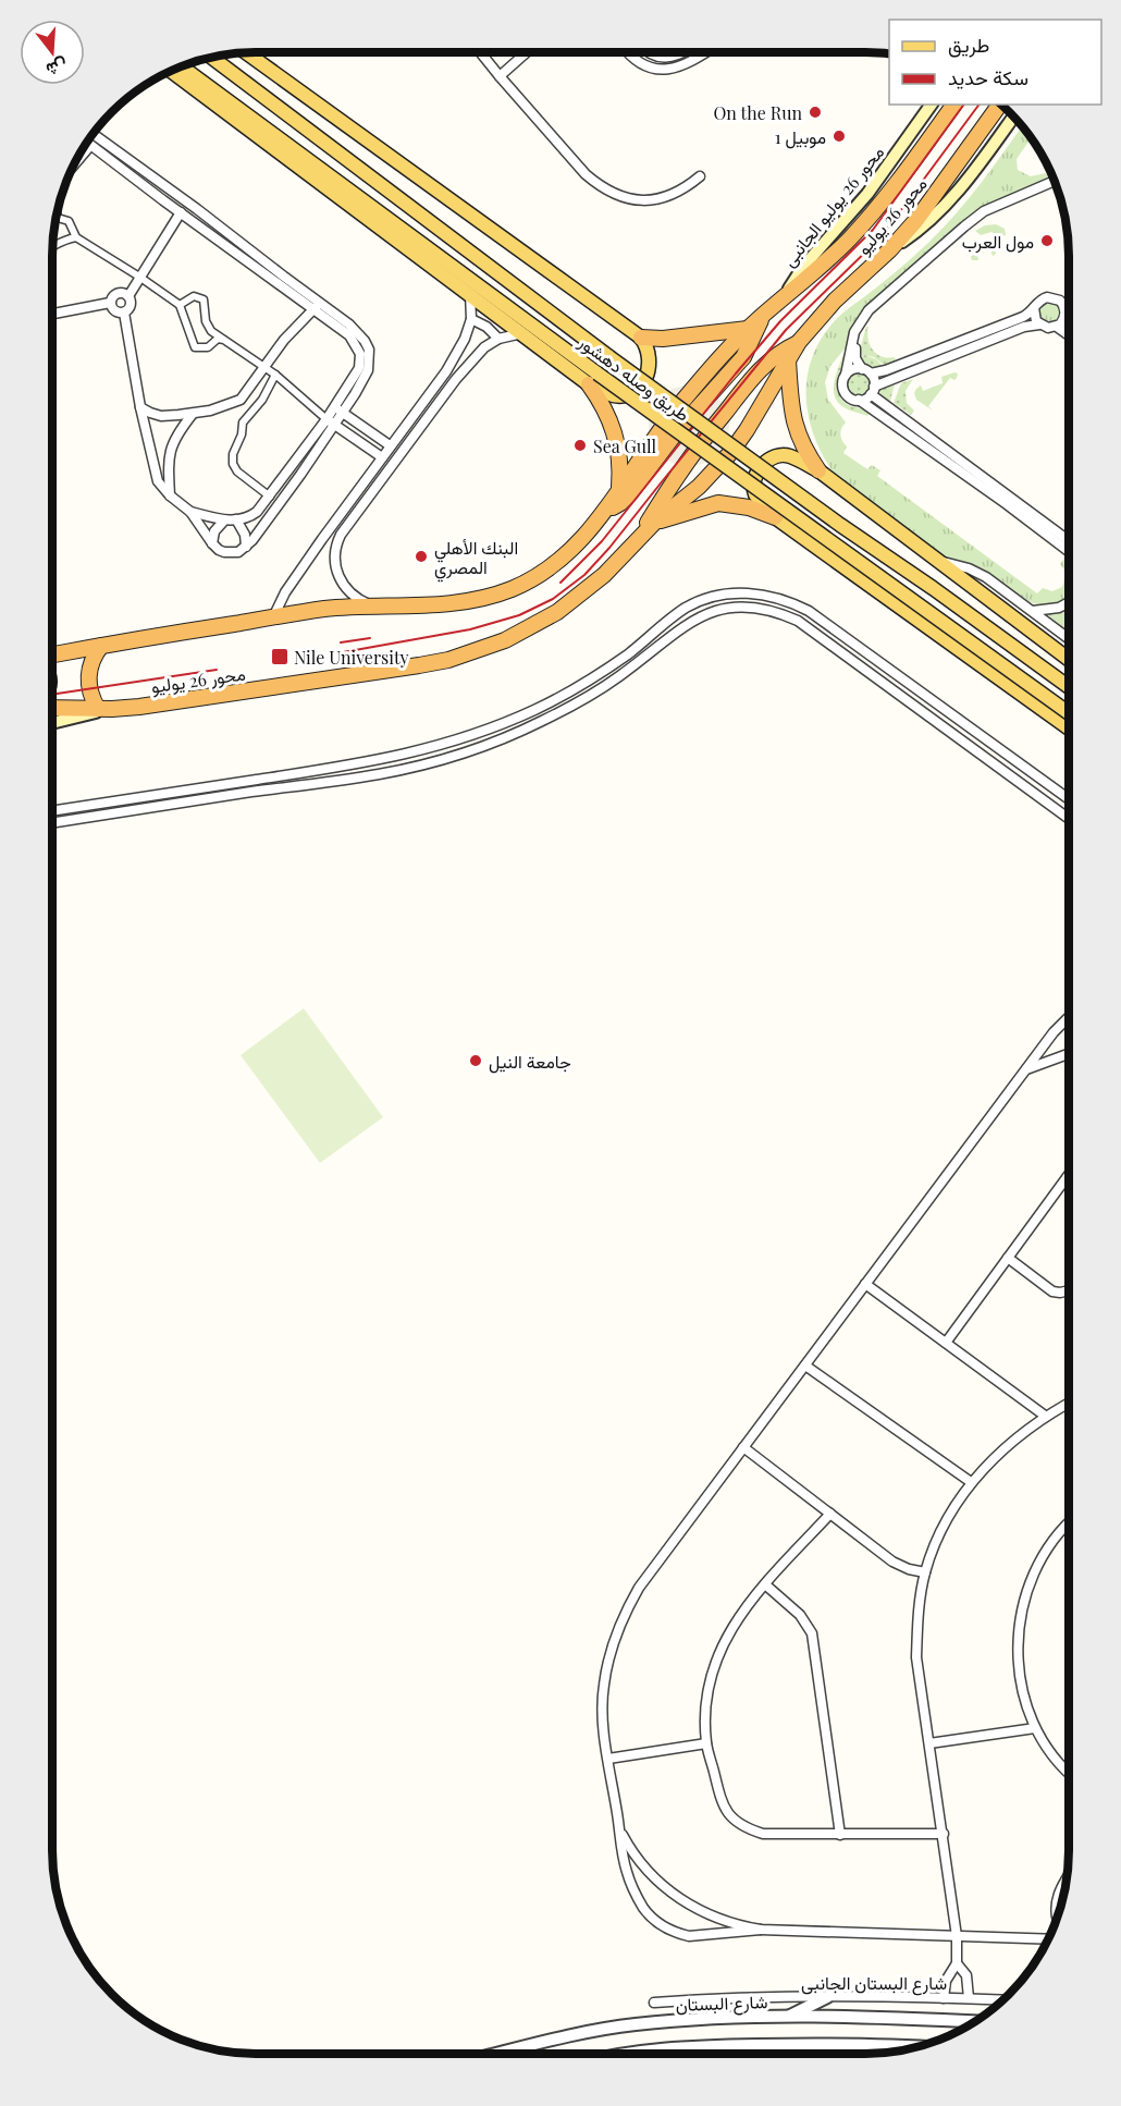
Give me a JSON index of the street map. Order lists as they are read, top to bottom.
{
  "streets": {
    "highway": ["محور 26 يوليو"],
    "main road": ["محور 26 يوليو الجانبى", "طريق وصله دهشور"],
    "street": ["شارع البستان الجانبى", "شارع البستان"]
  },
  "crossings": [
    ["محور 26 يوليو الجانبى", "محور 26 يوليو"]
  ],
  "places": {
    "other": [
      "On the Run",
      "موبيل 1",
      "مول العرب",
      "Sea Gull",
      "البنك الأهلي المصري",
      "جامعة النيل"
    ],
    "transit": ["Nile University"]
  },
  "legend": ["طريق", "سكة حديد"],
  "north": "bottom"
}
